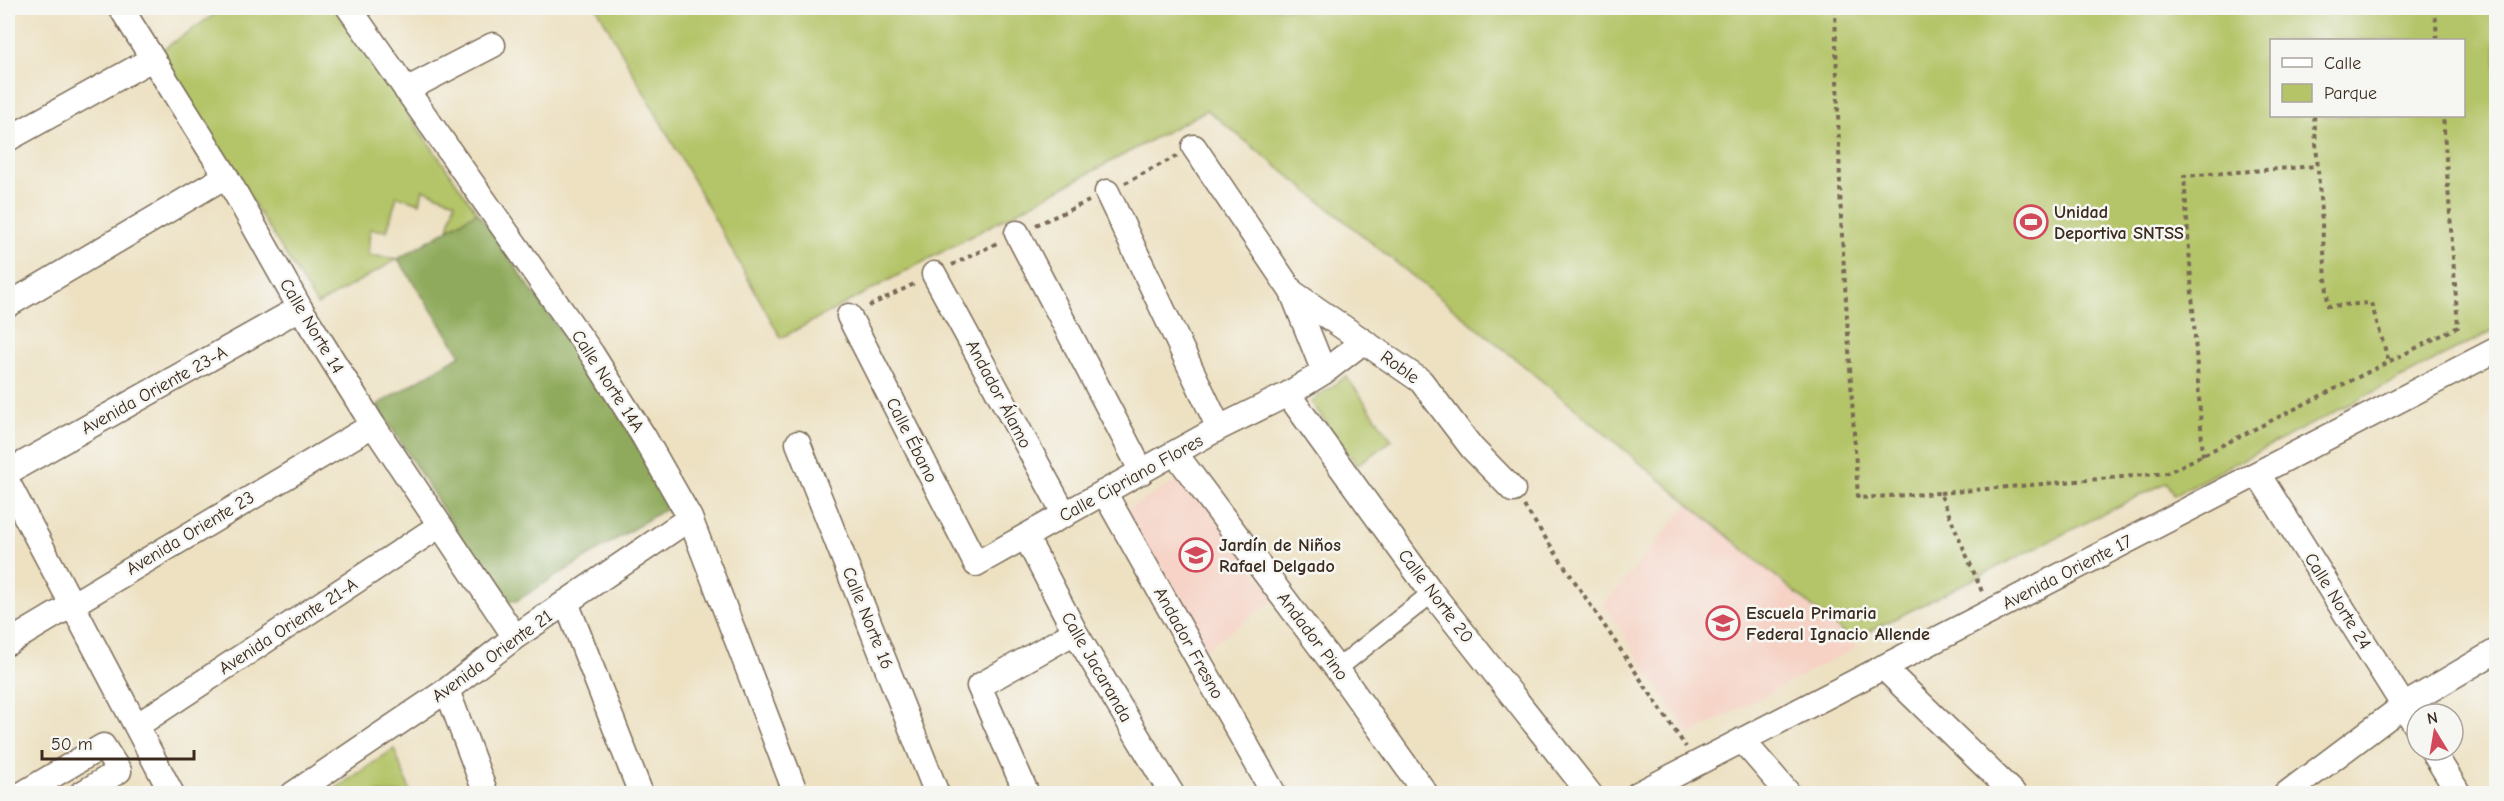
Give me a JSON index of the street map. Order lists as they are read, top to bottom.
{
  "streets": {
    "street": [
      "Calle Norte 14",
      "Roble",
      "Calle Norte 14A",
      "Avenida Oriente 23-A",
      "Andador Álamo",
      "Calle Ébano",
      "Calle Cipriano Flores",
      "Avenida Oriente 23",
      "Avenida Oriente 17",
      "Calle Norte 20",
      "Calle Norte 24",
      "Calle Norte 16",
      "Avenida Oriente 21-A",
      "Andador Pino",
      "Andador Fresno",
      "Avenida Oriente 21",
      "Calle Jacaranda"
    ]
  },
  "crossings": [
    ["Calle Norte 14", "Avenida Oriente 23-A"],
    ["Calle Norte 14", "Avenida Oriente 23"],
    ["Calle Norte 14", "Avenida Oriente 21-A"],
    ["Calle Norte 14", "Avenida Oriente 21"],
    ["Roble", "Calle Cipriano Flores"],
    ["Calle Norte 14A", "Avenida Oriente 21"],
    ["Andador Álamo", "Calle Cipriano Flores"],
    ["Calle Ébano", "Calle Cipriano Flores"],
    ["Calle Cipriano Flores", "Calle Norte 20"],
    ["Calle Cipriano Flores", "Andador Pino"],
    ["Calle Cipriano Flores", "Andador Fresno"],
    ["Calle Cipriano Flores", "Calle Jacaranda"],
    ["Avenida Oriente 17", "Calle Norte 24"]
  ],
  "places": {
    "sports": ["Unidad Deportiva SNTSS"],
    "school or university": ["Jardín de Niños Rafael Delgado", "Escuela Primaria Federal Ignacio Allende"]
  },
  "legend": ["Calle", "Parque"],
  "scale_bar": "50 m",
  "north": "top"
}
